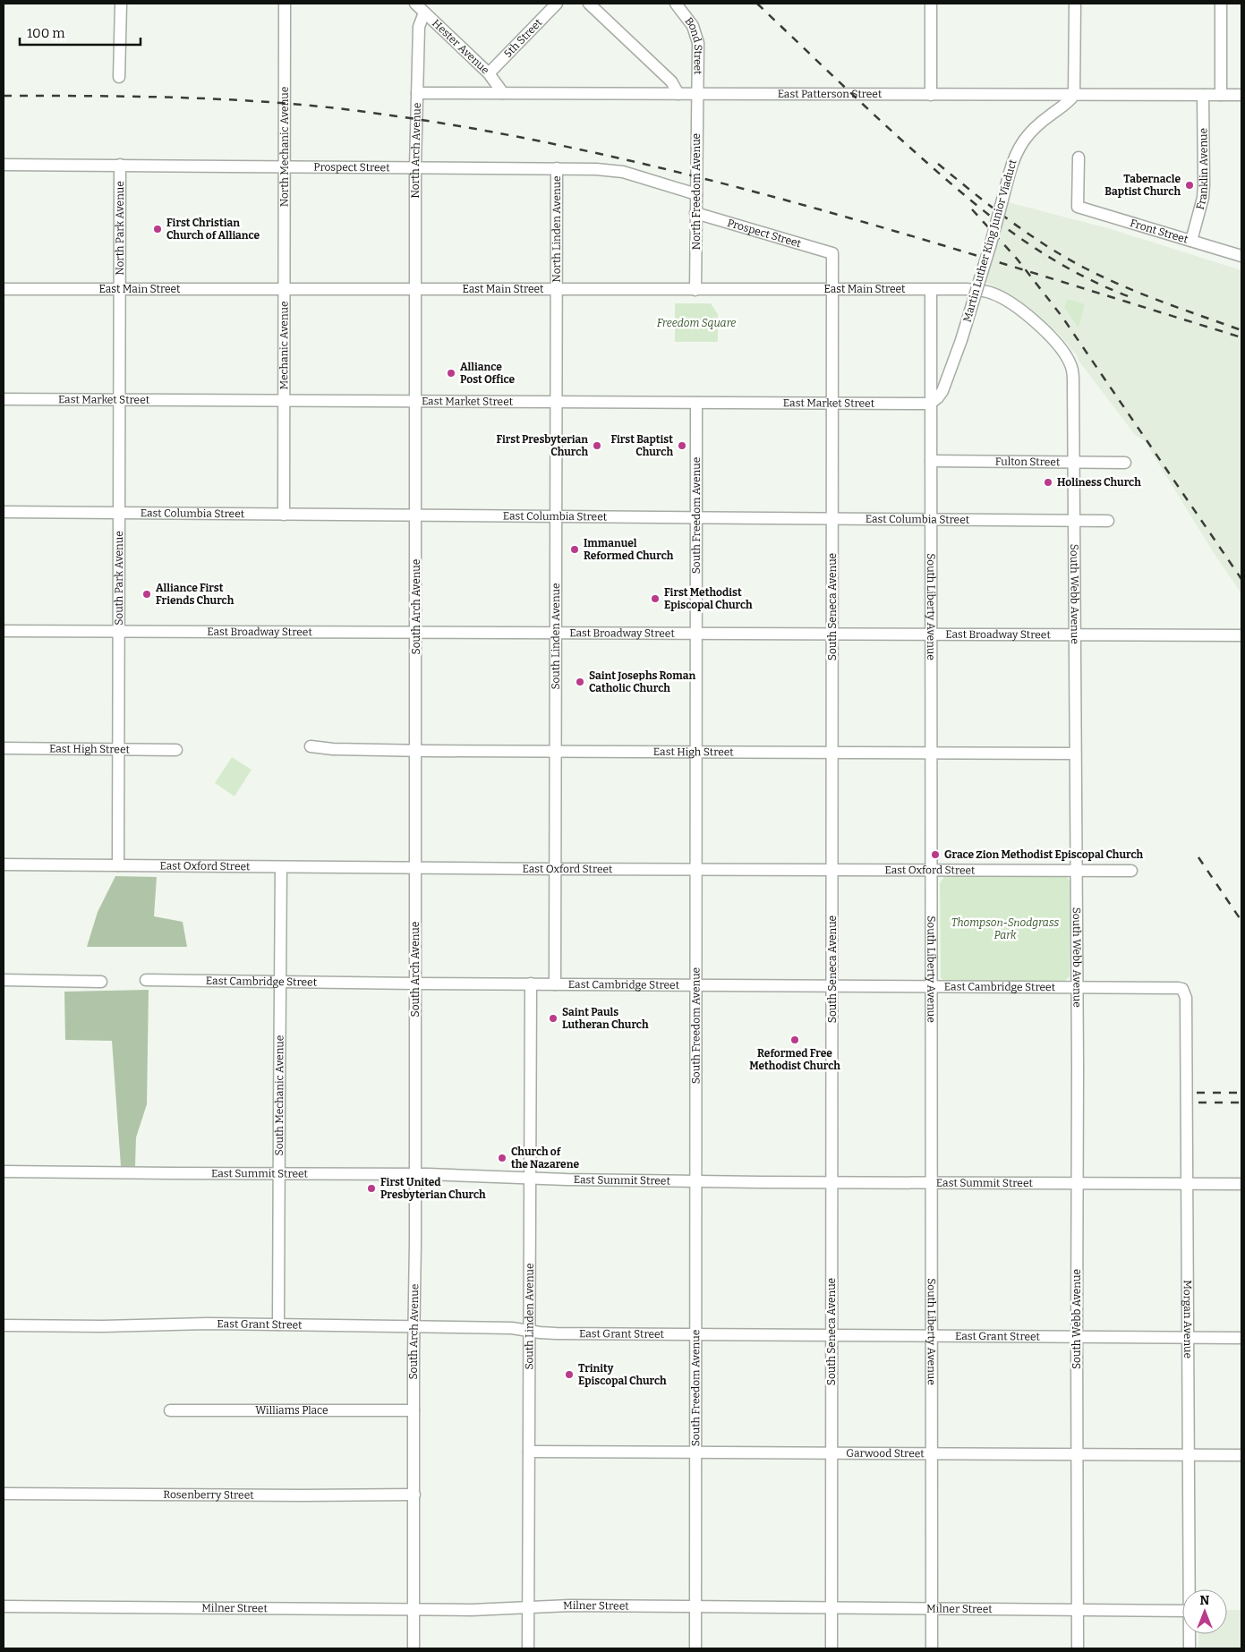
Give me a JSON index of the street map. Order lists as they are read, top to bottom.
{
  "streets": {
    "street": [
      "5th Street",
      "Hester Avenue",
      "Bond Street",
      "East Patterson Street",
      "North Mechanic Avenue",
      "North Arch Avenue",
      "Prospect Street",
      "Franklin Avenue",
      "North Freedom Avenue",
      "North Park Avenue",
      "North Linden Avenue",
      "Front Street",
      "Martin Luther King Junior Viaduct",
      "East Main Street",
      "Mechanic Avenue",
      "East Market Street",
      "Fulton Street",
      "East Columbia Street",
      "South Freedom Avenue",
      "South Park Avenue",
      "South Webb Avenue",
      "South Arch Avenue",
      "South Seneca Avenue",
      "South Liberty Avenue",
      "East Broadway Street",
      "South Linden Avenue",
      "East High Street",
      "East Oxford Street",
      "East Cambridge Street",
      "South Mechanic Avenue",
      "East Summit Street",
      "Morgan Avenue",
      "East Grant Street",
      "Williams Place",
      "Garwood Street",
      "Rosenberry Street",
      "Milner Street"
    ]
  },
  "crossings": [
    ["5th Street", "Hester Avenue"],
    ["Hester Avenue", "East Patterson Street"],
    ["Hester Avenue", "North Arch Avenue"],
    ["Bond Street", "East Patterson Street"],
    ["Bond Street", "North Freedom Avenue"],
    ["East Patterson Street", "North Arch Avenue"],
    ["East Patterson Street", "Franklin Avenue"],
    ["East Patterson Street", "North Freedom Avenue"],
    ["East Patterson Street", "Martin Luther King Junior Viaduct"],
    ["North Mechanic Avenue", "Prospect Street"],
    ["North Mechanic Avenue", "East Main Street"],
    ["North Mechanic Avenue", "Mechanic Avenue"],
    ["North Arch Avenue", "Prospect Street"],
    ["North Arch Avenue", "East Main Street"],
    ["North Arch Avenue", "South Arch Avenue"],
    ["Prospect Street", "North Freedom Avenue"],
    ["Prospect Street", "North Park Avenue"],
    ["Prospect Street", "North Linden Avenue"],
    ["Prospect Street", "South Seneca Avenue"],
    ["Franklin Avenue", "Front Street"],
    ["North Freedom Avenue", "East Main Street"],
    ["North Park Avenue", "East Main Street"],
    ["North Park Avenue", "South Park Avenue"],
    ["North Linden Avenue", "East Main Street"],
    ["North Linden Avenue", "South Linden Avenue"],
    ["Martin Luther King Junior Viaduct", "East Market Street"],
    ["Martin Luther King Junior Viaduct", "South Liberty Avenue"],
    ["East Main Street", "Mechanic Avenue"],
    ["East Main Street", "South Park Avenue"],
    ["East Main Street", "South Webb Avenue"],
    ["East Main Street", "South Arch Avenue"],
    ["East Main Street", "South Seneca Avenue"],
    ["East Main Street", "South Liberty Avenue"],
    ["East Main Street", "South Linden Avenue"],
    ["Mechanic Avenue", "East Market Street"],
    ["East Market Street", "South Freedom Avenue"],
    ["East Market Street", "South Park Avenue"],
    ["East Market Street", "South Arch Avenue"],
    ["East Market Street", "South Seneca Avenue"],
    ["East Market Street", "South Liberty Avenue"],
    ["East Market Street", "South Linden Avenue"],
    ["Fulton Street", "South Webb Avenue"],
    ["Fulton Street", "South Liberty Avenue"],
    ["East Columbia Street", "South Freedom Avenue"],
    ["East Columbia Street", "South Park Avenue"],
    ["East Columbia Street", "South Webb Avenue"],
    ["East Columbia Street", "South Arch Avenue"],
    ["East Columbia Street", "South Seneca Avenue"],
    ["East Columbia Street", "South Liberty Avenue"],
    ["East Columbia Street", "South Linden Avenue"],
    ["South Freedom Avenue", "East Broadway Street"],
    ["South Freedom Avenue", "East High Street"],
    ["South Freedom Avenue", "East Oxford Street"],
    ["South Freedom Avenue", "East Cambridge Street"],
    ["South Freedom Avenue", "East Summit Street"],
    ["South Freedom Avenue", "East Grant Street"],
    ["South Freedom Avenue", "Garwood Street"],
    ["South Freedom Avenue", "Milner Street"],
    ["South Park Avenue", "East Broadway Street"],
    ["South Park Avenue", "East High Street"],
    ["South Park Avenue", "East Oxford Street"],
    ["South Webb Avenue", "East Broadway Street"],
    ["South Webb Avenue", "East High Street"],
    ["South Webb Avenue", "East Oxford Street"],
    ["South Webb Avenue", "East Cambridge Street"],
    ["South Webb Avenue", "East Summit Street"],
    ["South Webb Avenue", "East Grant Street"],
    ["South Webb Avenue", "Garwood Street"],
    ["South Webb Avenue", "Milner Street"],
    ["South Arch Avenue", "East Broadway Street"],
    ["South Arch Avenue", "East High Street"],
    ["South Arch Avenue", "East Oxford Street"],
    ["South Arch Avenue", "East Cambridge Street"],
    ["South Arch Avenue", "East Summit Street"],
    ["South Arch Avenue", "East Grant Street"],
    ["South Arch Avenue", "Williams Place"],
    ["South Arch Avenue", "Rosenberry Street"],
    ["South Arch Avenue", "Milner Street"],
    ["South Seneca Avenue", "East Broadway Street"],
    ["South Seneca Avenue", "East High Street"],
    ["South Seneca Avenue", "East Oxford Street"],
    ["South Seneca Avenue", "East Cambridge Street"],
    ["South Seneca Avenue", "East Summit Street"],
    ["South Seneca Avenue", "East Grant Street"],
    ["South Seneca Avenue", "Garwood Street"],
    ["South Seneca Avenue", "Milner Street"],
    ["South Liberty Avenue", "East Broadway Street"],
    ["South Liberty Avenue", "East High Street"],
    ["South Liberty Avenue", "East Oxford Street"],
    ["South Liberty Avenue", "East Cambridge Street"],
    ["South Liberty Avenue", "East Summit Street"],
    ["South Liberty Avenue", "East Grant Street"],
    ["South Liberty Avenue", "Garwood Street"],
    ["South Liberty Avenue", "Milner Street"],
    ["East Broadway Street", "South Linden Avenue"],
    ["South Linden Avenue", "East High Street"],
    ["South Linden Avenue", "East Oxford Street"],
    ["South Linden Avenue", "East Cambridge Street"],
    ["South Linden Avenue", "East Summit Street"],
    ["South Linden Avenue", "East Grant Street"],
    ["South Linden Avenue", "Garwood Street"],
    ["South Linden Avenue", "Milner Street"],
    ["East Oxford Street", "South Mechanic Avenue"],
    ["East Cambridge Street", "South Mechanic Avenue"],
    ["East Cambridge Street", "Morgan Avenue"],
    ["South Mechanic Avenue", "East Summit Street"],
    ["South Mechanic Avenue", "East Grant Street"],
    ["East Summit Street", "Morgan Avenue"],
    ["Morgan Avenue", "East Grant Street"],
    ["Morgan Avenue", "Garwood Street"]
  ],
  "parks": ["Freedom Square", "Thompson-Snodgrass Park"],
  "places": [
    "Tabernacle Baptist Church",
    "First Christian Church of Alliance",
    "Alliance Post Office",
    "First Presbyterian Church",
    "First Baptist Church",
    "Holiness Church",
    "Immanuel Reformed Church",
    "Alliance First Friends Church",
    "First Methodist Episcopal Church",
    "Saint Josephs Roman Catholic Church",
    "Grace Zion Methodist Episcopal Church",
    "Saint Pauls Lutheran Church",
    "Reformed Free Methodist Church",
    "Church of the Nazarene",
    "First United Presbyterian Church",
    "Trinity Episcopal Church"
  ],
  "scale_bar": "100 m",
  "north": "top"
}
